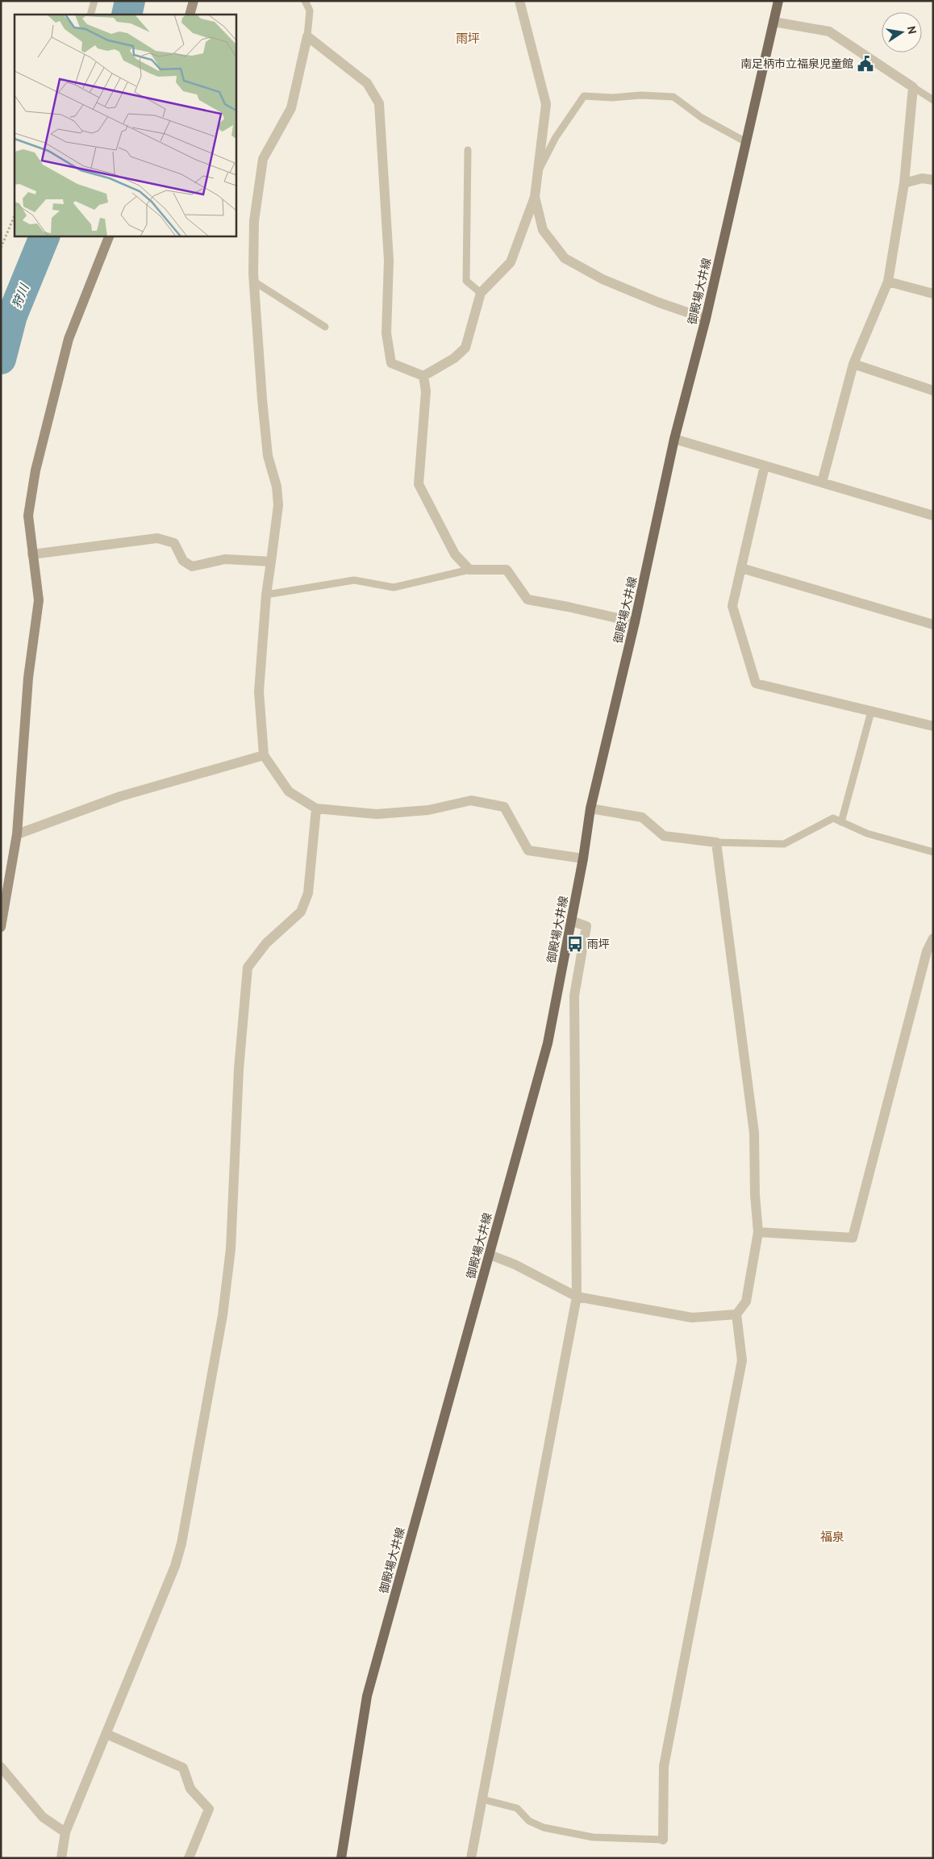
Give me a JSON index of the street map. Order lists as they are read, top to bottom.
{
  "streets": {
    "main road": ["御殿場大井線"]
  },
  "districts": ["雨坪", "福泉"],
  "water": ["狩川"],
  "places": {
    "public building": ["南足柄市立福泉児童館"],
    "bus stop": ["雨坪"]
  },
  "north": "right"
}
